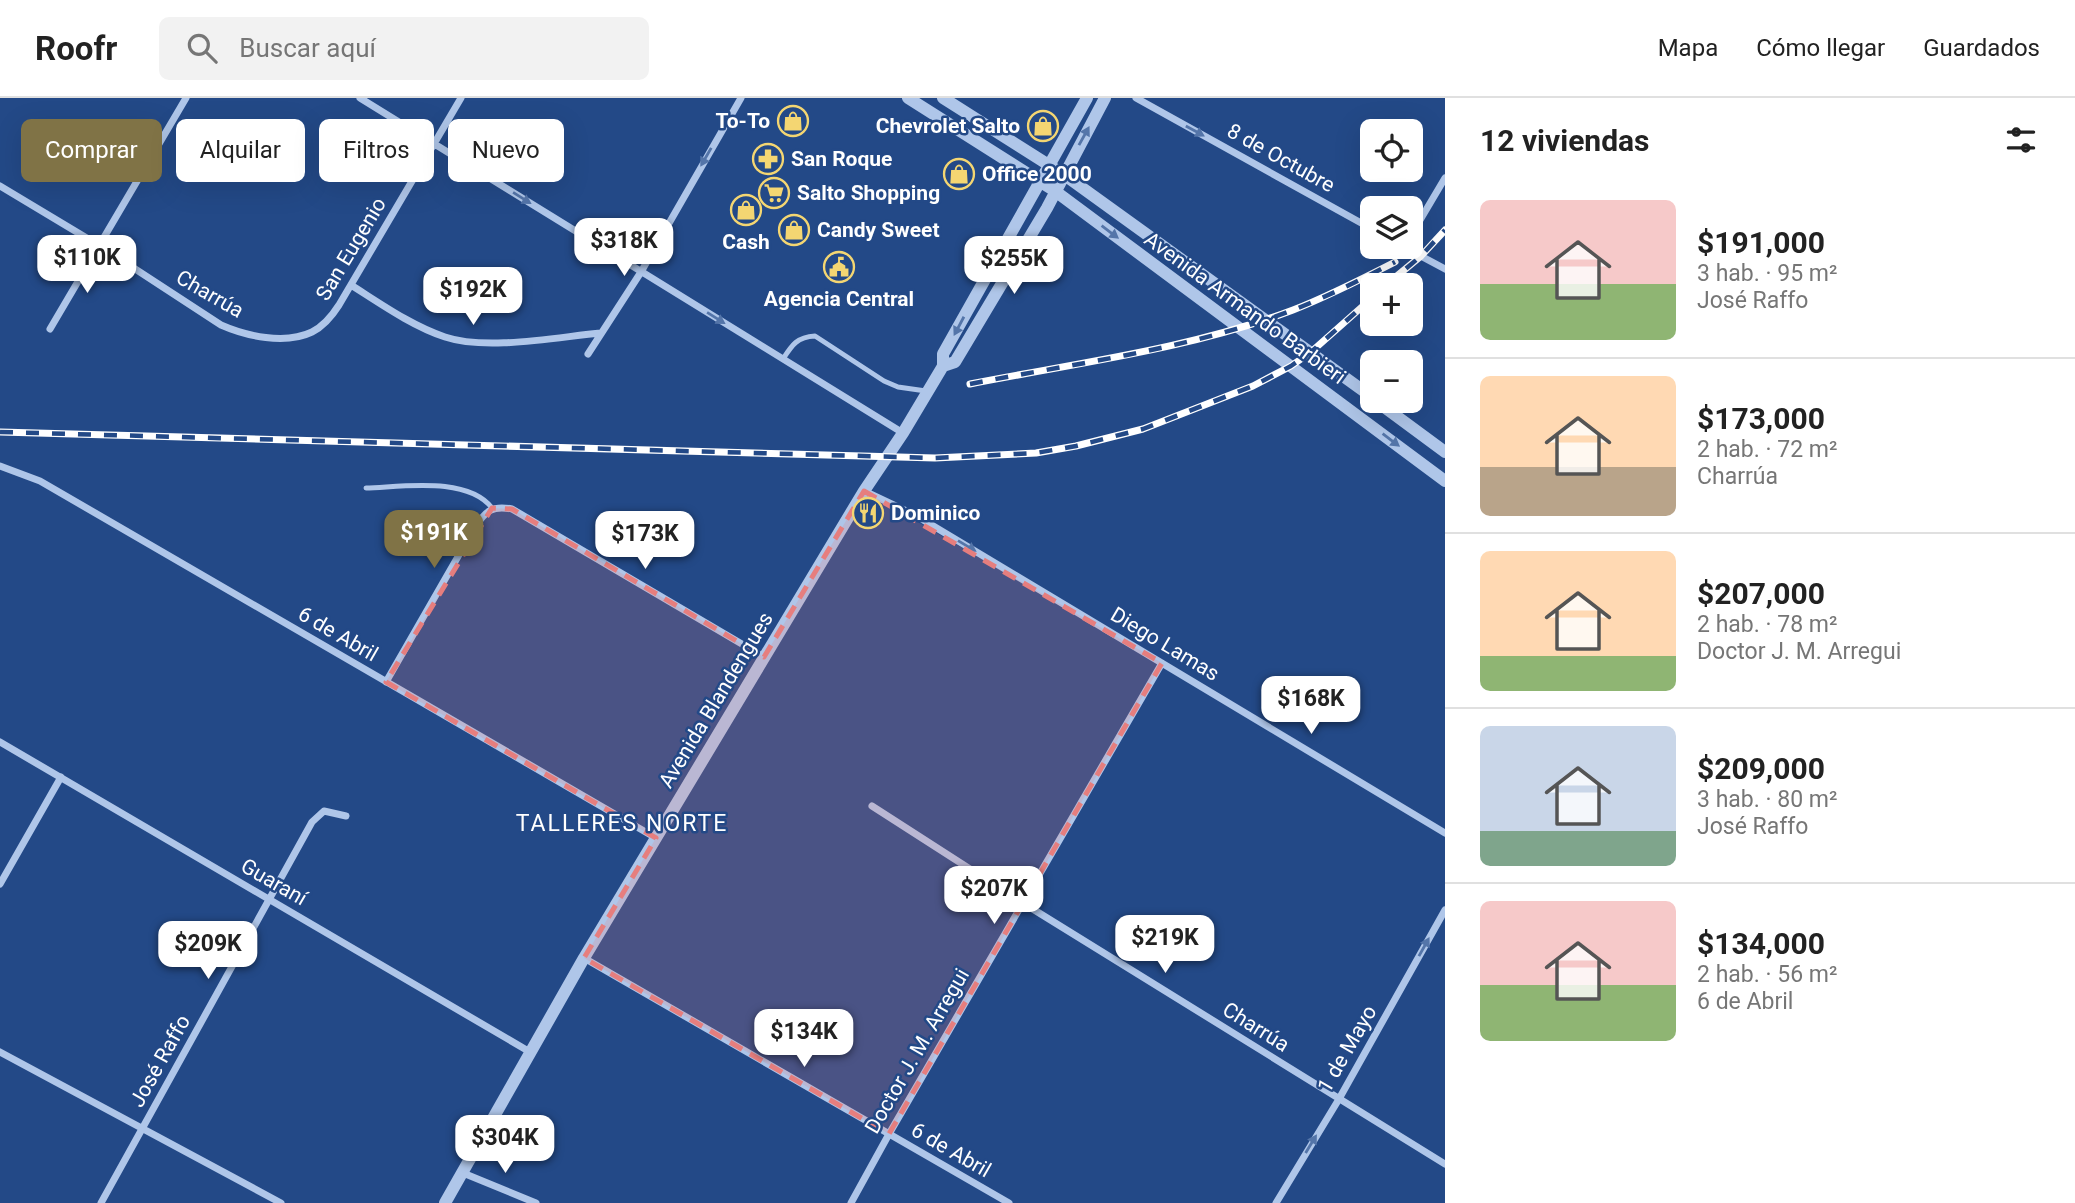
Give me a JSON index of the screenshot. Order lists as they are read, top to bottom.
{
  "streets": {
    "street": [
      "8 de Octubre",
      "San Eugenio",
      "Charrúa",
      "Avenida Armando Barbieri",
      "6 de Abril",
      "Diego Lamas",
      "Avenida Blandengues",
      "Guaraní",
      "1 de Mayo",
      "Doctor J. M. Arregui",
      "José Raffo"
    ]
  },
  "crossings": [
    ["San Eugenio", "Charrúa"],
    ["Charrúa", "1 de Mayo"],
    ["Charrúa", "Doctor J. M. Arregui"],
    ["Avenida Armando Barbieri", "Avenida Blandengues"],
    ["6 de Abril", "Avenida Blandengues"],
    ["6 de Abril", "Doctor J. M. Arregui"],
    ["Diego Lamas", "Avenida Blandengues"],
    ["Diego Lamas", "Doctor J. M. Arregui"],
    ["Avenida Blandengues", "Guaraní"],
    ["Guaraní", "José Raffo"]
  ],
  "one_way": ["8 de Octubre", "Diego Lamas", "1 de Mayo"],
  "districts": ["TALLERES NORTE"],
  "places": {
    "shop": [
      "To-To",
      "Chevrolet Salto",
      "Office 2000",
      "Cash",
      "Candy Sweet"
    ],
    "pharmacy": ["San Roque"],
    "supermarket": ["Salto Shopping"],
    "public building": ["Agencia Central"],
    "restaurant": ["Dominico"]
  },
  "page": {
    "header": "Roofr",
    "search": "Buscar aquí",
    "nav": ["Mapa", "Cómo llegar", "Guardados"],
    "heading": "12 viviendas",
    "map_buttons": ["+", "−"],
    "chip": [
      "Comprar",
      "Alquilar",
      "Filtros",
      "Nuevo"
    ],
    "list": [
      {
        "name": "$191,000",
        "note": "3 hab. · 95 m² · José Raffo"
      },
      {
        "name": "$173,000",
        "note": "2 hab. · 72 m² · Charrúa"
      },
      {
        "name": "$207,000",
        "note": "2 hab. · 78 m² · Doctor J. M. Arregui"
      },
      {
        "name": "$209,000",
        "note": "3 hab. · 80 m² · José Raffo"
      },
      {
        "name": "$134,000",
        "note": "2 hab. · 56 m² · 6 de Abril"
      }
    ],
    "price": [
      "$318K",
      "$110K",
      "$255K",
      "$192K",
      "$191K",
      "$173K",
      "$168K",
      "$207K",
      "$219K",
      "$209K",
      "$134K",
      "$304K"
    ]
  }
}
